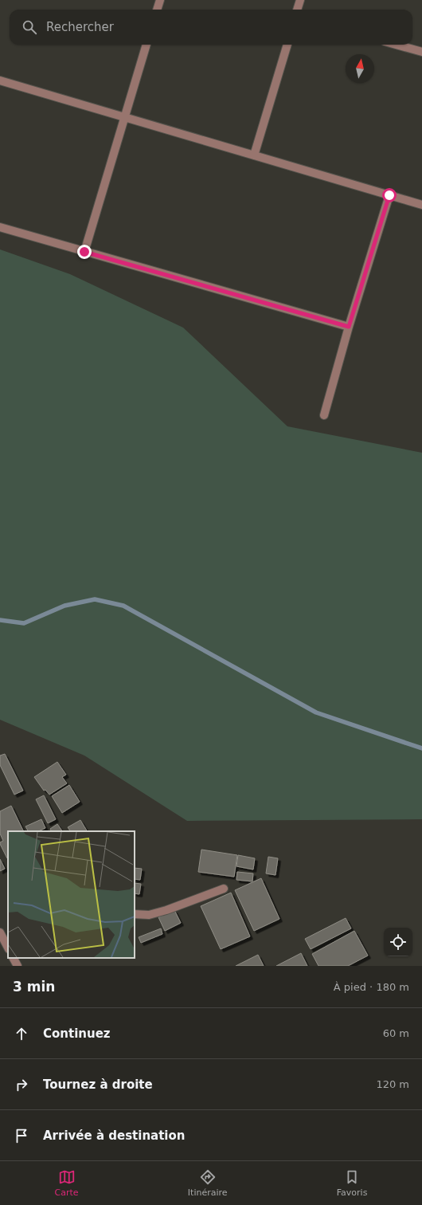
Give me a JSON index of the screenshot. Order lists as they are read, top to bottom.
{
  "north": "top",
  "page": {
    "search": "Rechercher",
    "heading": ["3 min", "À pied · 180 m"],
    "list": [
      ["Continuez", "60 m"],
      ["Tournez à droite", "120 m"],
      "Arrivée à destination"
    ],
    "nav": ["Carte", "Itinéraire", "Favoris"]
  }
}
